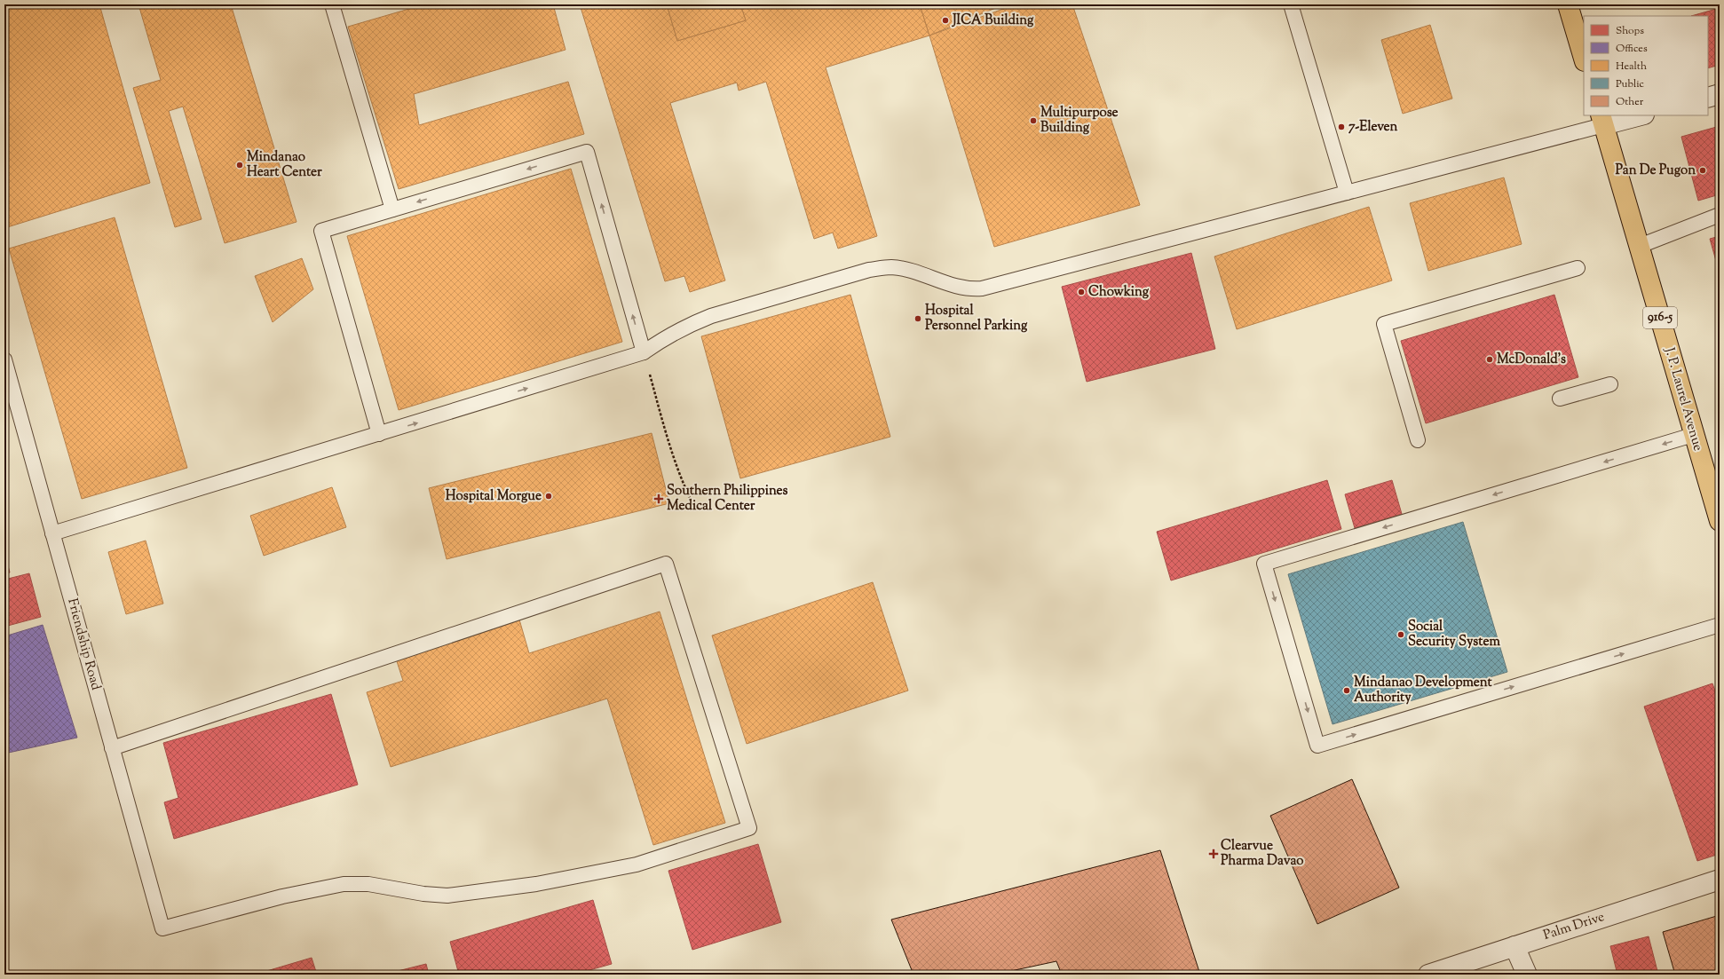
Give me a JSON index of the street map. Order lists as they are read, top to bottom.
{
  "streets": {
    "main road": ["916-5", "J. P. Laurel Avenue"],
    "street": ["Palm Drive"],
    "lane": ["Friendship Road"]
  },
  "places": {
    "other": [
      "JICA Building",
      "Multipurpose Building",
      "7-Eleven",
      "Mindanao Heart Center",
      "Pan De Pugon",
      "Chowking",
      "Hospital Personnel Parking",
      "McDonald's",
      "Hospital Morgue",
      "Social Security System",
      "Mindanao Development Authority"
    ],
    "health": ["Southern Philippines Medical Center", "Clearvue Pharma Davao"]
  },
  "legend": [
    "Shops",
    "Offices",
    "Health",
    "Public",
    "Other"
  ]
}
